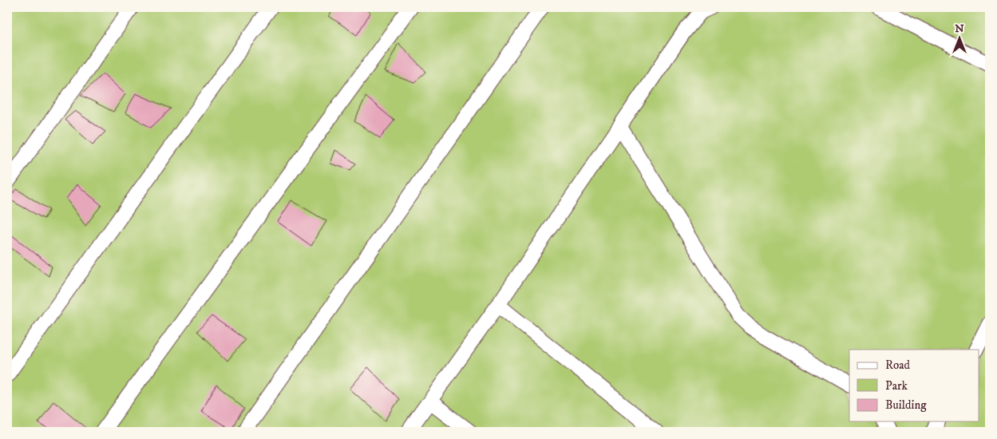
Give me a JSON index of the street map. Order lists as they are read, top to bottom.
{
  "legend": ["Road", "Park", "Building"],
  "north": "top"
}
